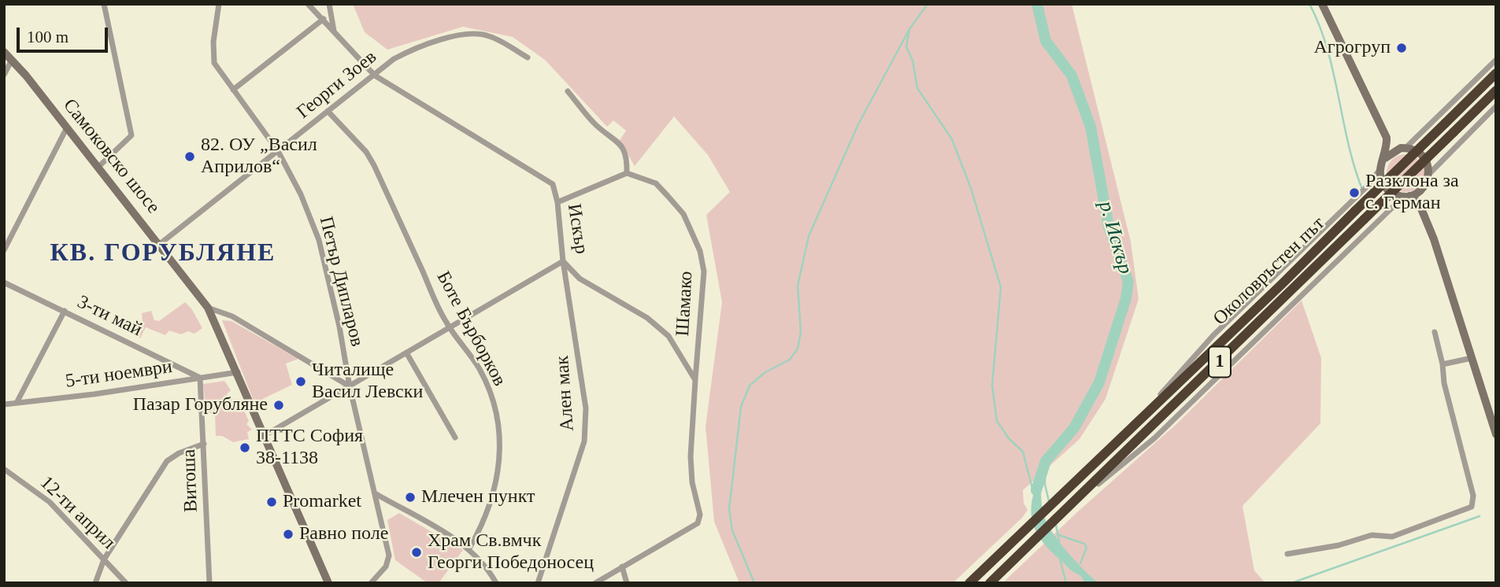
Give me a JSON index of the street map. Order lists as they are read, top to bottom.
{
  "streets": {
    "highway": ["Околовръстен път", "1"],
    "main road": ["Самоковско шосе"],
    "street": [
      "Георги Зоев",
      "Искър",
      "Петър Дипларов",
      "Шамако",
      "3-ти май",
      "Боте Бърборков",
      "5-ти ноември",
      "Ален мак",
      "Витоша",
      "12-ти април"
    ]
  },
  "crossings": [
    ["Георги Зоев", "Самоковско шосе"],
    ["Георги Зоев", "Искър"],
    ["Георги Зоев", "Петър Дипларов"],
    ["Георги Зоев", "Боте Бърборков"],
    ["Самоковско шосе", "5-ти ноември"],
    ["Искър", "Шамако"],
    ["Искър", "Ален мак"],
    ["3-ти май", "5-ти ноември"],
    ["3-ти май", "Витоша"],
    ["5-ти ноември", "Витоша"]
  ],
  "districts": ["КВ. ГОРУБЛЯНЕ"],
  "water": ["р. Искър"],
  "places": [
    "Агрогруп",
    "82. ОУ „Васил Априлов“",
    "Разклона за с. Герман",
    "Читалище Васил Левски",
    "Пазар Горубляне",
    "ПТТС София 38-1138",
    "Млечен пункт",
    "Promarket",
    "Равно поле",
    "Храм Св.вмчк Георги Победоносец"
  ],
  "scale_bar": "100 m"
}
